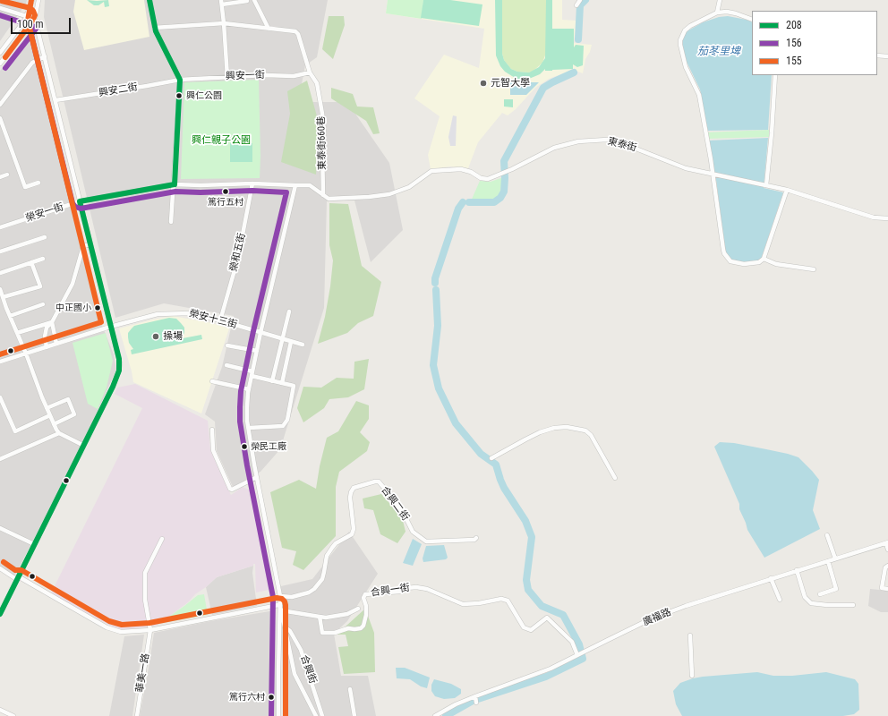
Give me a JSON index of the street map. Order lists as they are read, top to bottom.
{
  "streets": {
    "street": [
      "興安一街",
      "興安二街",
      "東泰街660巷",
      "東泰街",
      "榮安一街",
      "榮和五街",
      "榮安十三街",
      "合興二街",
      "合興一街",
      "廣福路",
      "合興街",
      "華美一路"
    ]
  },
  "crossings": [
    ["興安一街", "興安二街"],
    ["興安一街", "東泰街660巷"],
    ["東泰街660巷", "東泰街"],
    ["東泰街660巷", "榮安一街"],
    ["東泰街", "榮安一街"],
    ["榮安一街", "榮和五街"],
    ["榮和五街", "榮安十三街"],
    ["合興一街", "廣福路"]
  ],
  "water": ["茄苳里埤"],
  "parks": ["興仁親子公園"],
  "places": [
    "元智大學",
    "興仁公園",
    "篤行五村",
    "中正國小",
    "操場",
    "榮民工廠",
    "篤行六村"
  ],
  "lines": ["transit line 208", "transit line 155", "transit line 156"],
  "legend": ["208", "156", "155"],
  "scale_bar": "100 m"
}
